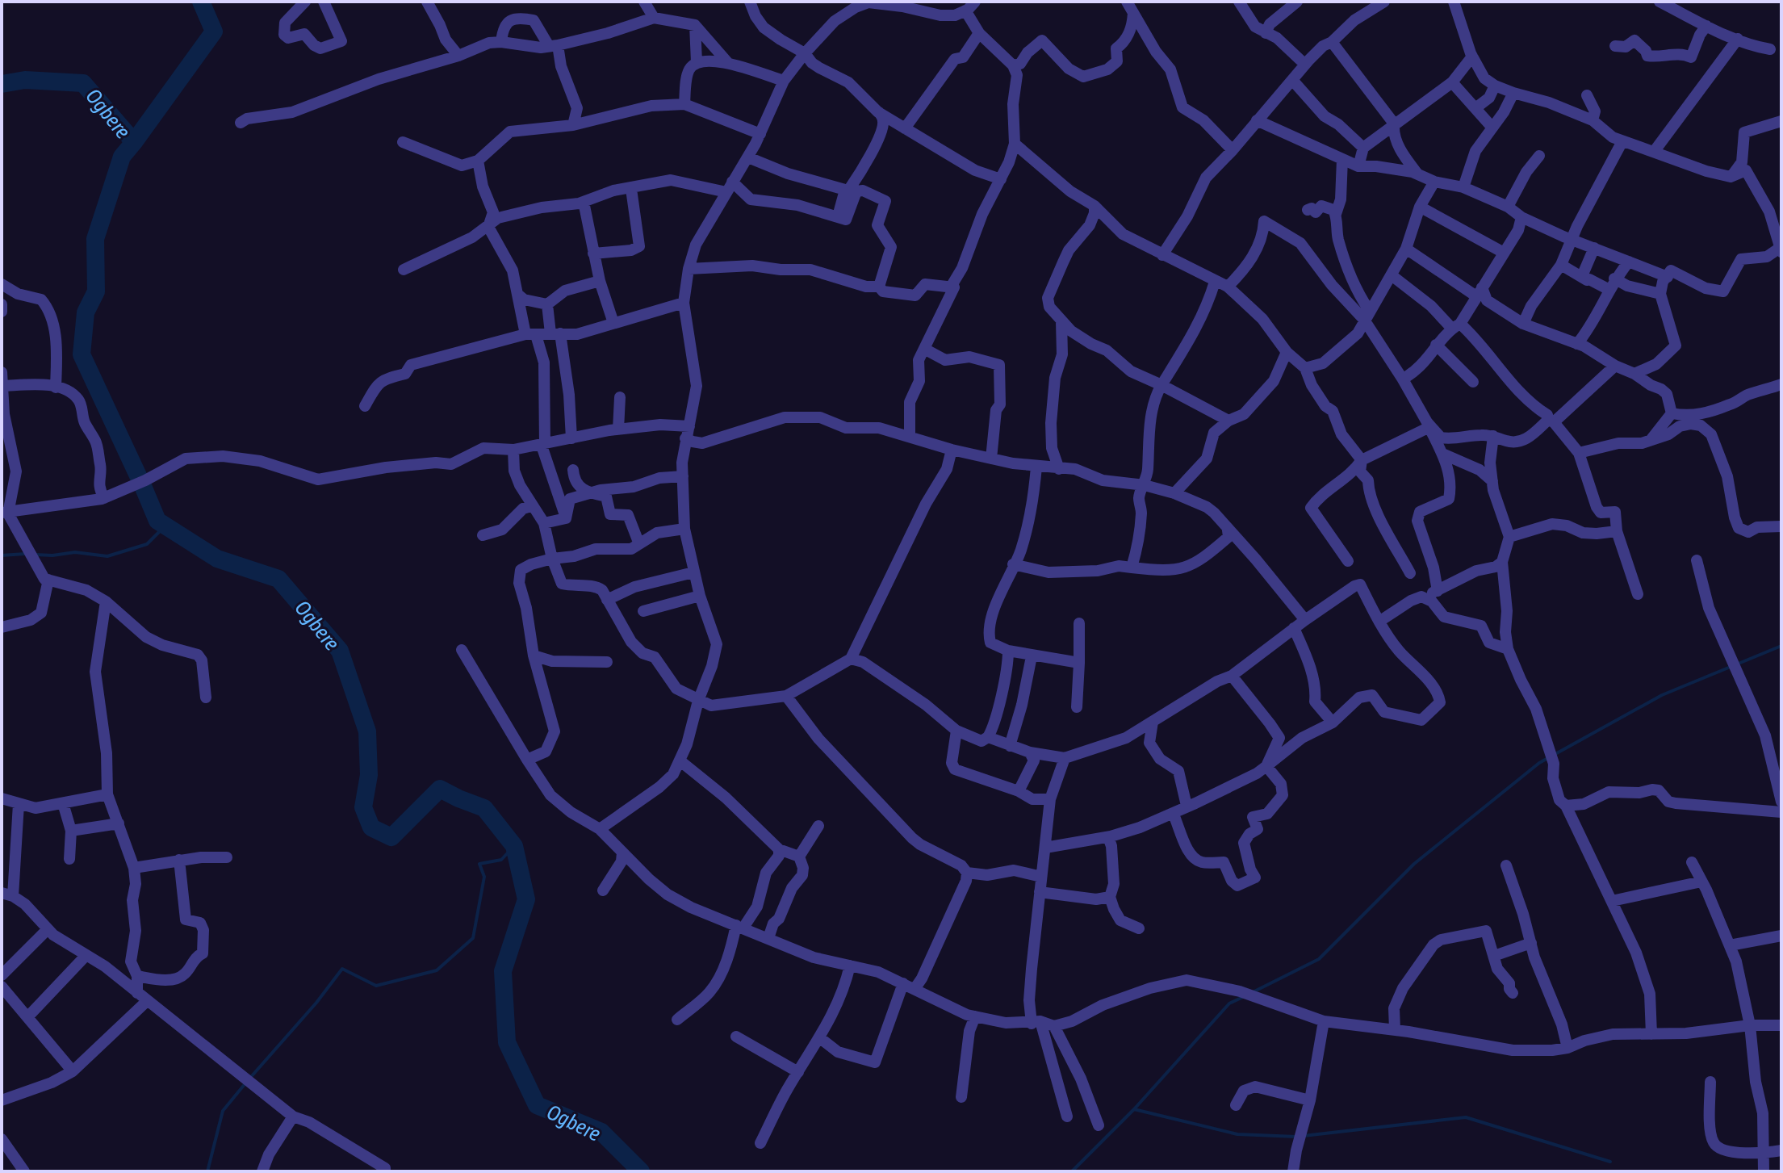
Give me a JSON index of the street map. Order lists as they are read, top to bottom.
{
  "water": ["Ogbere"]
}
